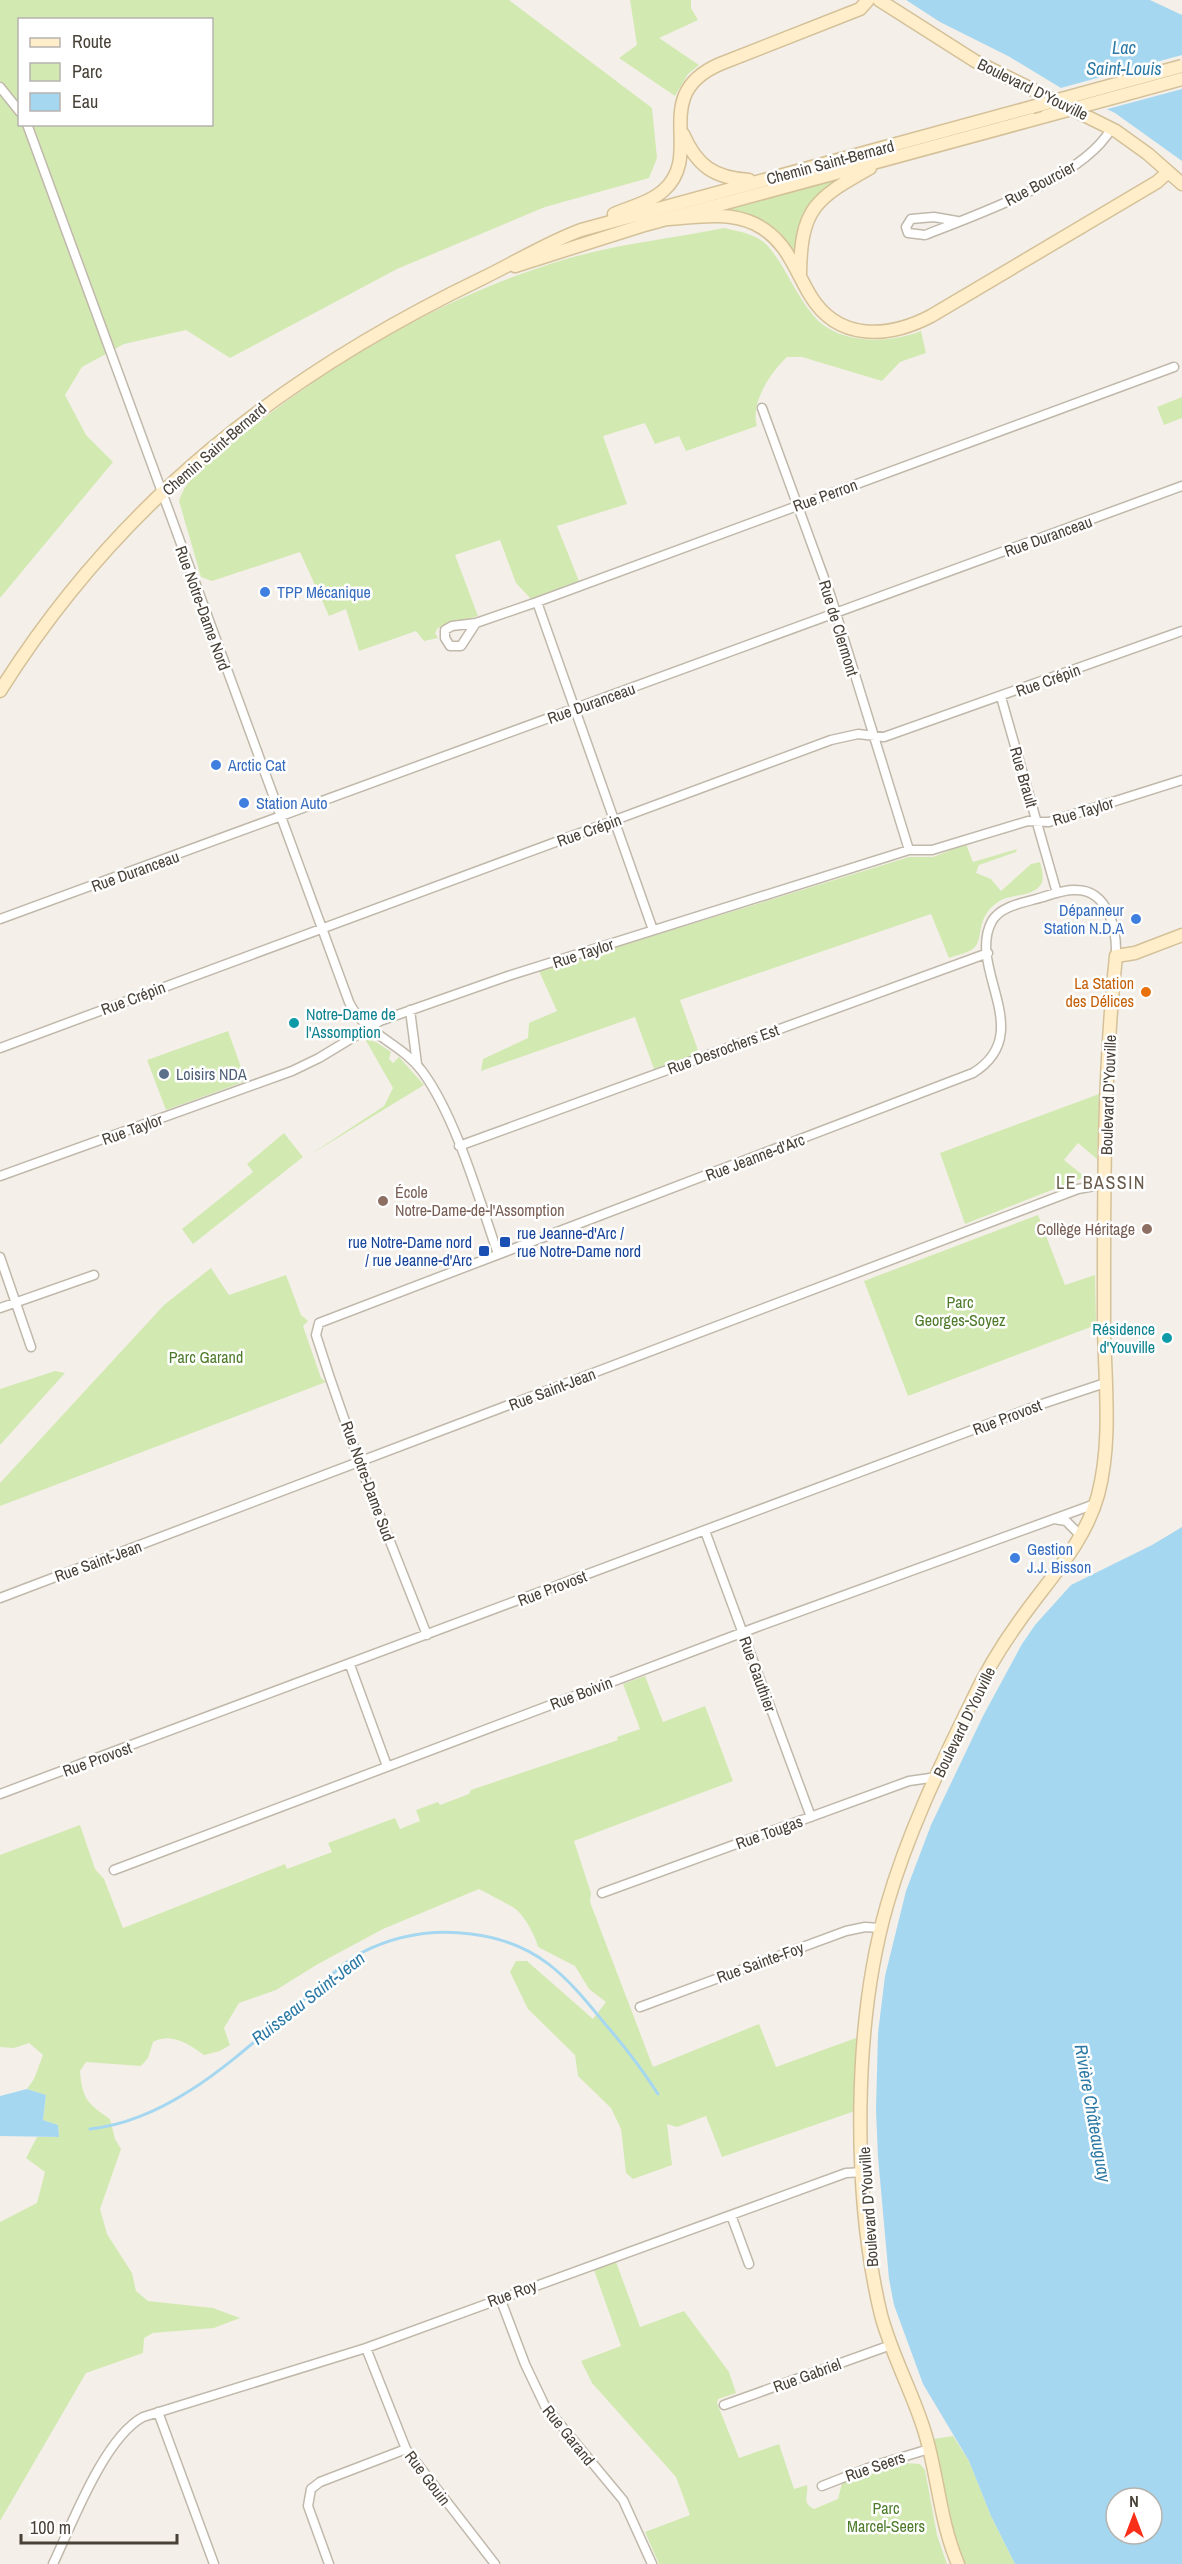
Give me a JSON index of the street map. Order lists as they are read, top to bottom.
{
  "streets": {
    "street": [
      "Boulevard D'Youville",
      "Chemin Saint-Bernard",
      "Rue Bourcier",
      "Rue Perron",
      "Rue Duranceau",
      "Rue Notre-Dame Nord",
      "Rue de Clermont",
      "Rue Crépin",
      "Rue Brault",
      "Rue Taylor",
      "Rue Desrochers Est",
      "Rue Jeanne-d'Arc",
      "Rue Saint-Jean",
      "Rue Provost",
      "Rue Notre-Dame Sud",
      "Rue Gauthier",
      "Rue Boivin",
      "Rue Tougas",
      "Rue Sainte-Foy",
      "Rue Roy",
      "Rue Gabriel",
      "Rue Garand",
      "Rue Seers",
      "Rue Gouin"
    ]
  },
  "crossings": [
    ["Boulevard D'Youville", "Rue Bourcier"],
    ["Boulevard D'Youville", "Rue Saint-Jean"],
    ["Boulevard D'Youville", "Rue Provost"],
    ["Boulevard D'Youville", "Rue Boivin"],
    ["Boulevard D'Youville", "Rue Tougas"],
    ["Boulevard D'Youville", "Rue Sainte-Foy"],
    ["Boulevard D'Youville", "Rue Roy"],
    ["Boulevard D'Youville", "Rue Gabriel"],
    ["Boulevard D'Youville", "Rue Seers"],
    ["Chemin Saint-Bernard", "Rue Notre-Dame Nord"],
    ["Rue Perron", "Rue de Clermont"],
    ["Rue Duranceau", "Rue Notre-Dame Nord"],
    ["Rue Duranceau", "Rue de Clermont"],
    ["Rue Notre-Dame Nord", "Rue Crépin"],
    ["Rue Notre-Dame Nord", "Rue Taylor"],
    ["Rue Notre-Dame Nord", "Rue Desrochers Est"],
    ["Rue Notre-Dame Nord", "Rue Jeanne-d'Arc"],
    ["Rue de Clermont", "Rue Crépin"],
    ["Rue de Clermont", "Rue Taylor"],
    ["Rue Crépin", "Rue Brault"],
    ["Rue Brault", "Rue Taylor"],
    ["Rue Brault", "Rue Jeanne-d'Arc"],
    ["Rue Desrochers Est", "Rue Jeanne-d'Arc"],
    ["Rue Jeanne-d'Arc", "Rue Notre-Dame Sud"],
    ["Rue Saint-Jean", "Rue Notre-Dame Sud"],
    ["Rue Provost", "Rue Notre-Dame Sud"],
    ["Rue Provost", "Rue Gauthier"],
    ["Rue Gauthier", "Rue Boivin"],
    ["Rue Gauthier", "Rue Tougas"],
    ["Rue Roy", "Rue Garand"],
    ["Rue Roy", "Rue Gouin"]
  ],
  "districts": ["LE BASSIN"],
  "water": ["Lac Saint-Louis", "Ruisseau Saint-Jean", "Rivière Châteauguay"],
  "parks": ["Parc Georges-Soyez", "Parc Garand", "Parc Marcel-Seers"],
  "places": {
    "other": [
      "TPP Mécanique",
      "Arctic Cat",
      "Station Auto",
      "Dépanneur Station N.D.A",
      "La Station des Délices",
      "Notre-Dame de l'Assomption",
      "Loisirs NDA",
      "École Notre-Dame-de-l'Assomption",
      "Collège Héritage",
      "Résidence d'Youville",
      "Gestion J.J. Bisson"
    ],
    "transit": ["rue Jeanne-d'Arc / rue Notre-Dame nord", "rue Notre-Dame nord / rue Jeanne-d'Arc"]
  },
  "legend": ["Route", "Parc", "Eau"],
  "scale_bar": "100 m",
  "north": "top"
}
